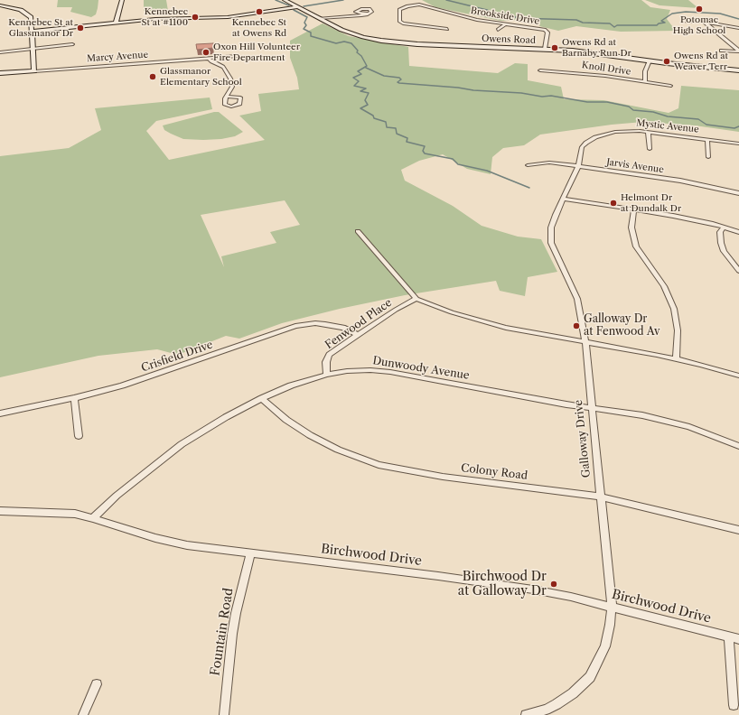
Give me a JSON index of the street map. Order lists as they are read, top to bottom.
{
  "streets": {
    "street": [
      "Brookside Drive",
      "Owens Road",
      "Marcy Avenue",
      "Knoll Drive",
      "Mystic Avenue",
      "Jarvis Avenue",
      "Fenwood Place",
      "Crisfield Drive",
      "Dunwoody Avenue",
      "Galloway Drive",
      "Colony Road",
      "Birchwood Drive",
      "Fountain Road"
    ]
  },
  "crossings": [
    ["Brookside Drive", "Owens Road"],
    ["Mystic Avenue", "Galloway Drive"],
    ["Jarvis Avenue", "Galloway Drive"],
    ["Fenwood Place", "Crisfield Drive"],
    ["Fenwood Place", "Dunwoody Avenue"],
    ["Dunwoody Avenue", "Galloway Drive"],
    ["Dunwoody Avenue", "Colony Road"],
    ["Dunwoody Avenue", "Birchwood Drive"],
    ["Galloway Drive", "Colony Road"],
    ["Galloway Drive", "Birchwood Drive"],
    ["Birchwood Drive", "Fountain Road"]
  ],
  "places": [
    "Potomac High School",
    "Kennebec St at Owens Rd",
    "Kennebec St at #1100",
    "Kennebec St at Glassmanor Dr",
    "Owens Rd at Barnaby Run Dr",
    "Oxon Hill Volunteer Fire Department",
    "Owens Rd at Weaver Terr",
    "Glassmanor Elementary School",
    "Helmont Dr at Dundalk Dr",
    "Galloway Dr at Fenwood Av",
    "Birchwood Dr at Galloway Dr"
  ]
}
